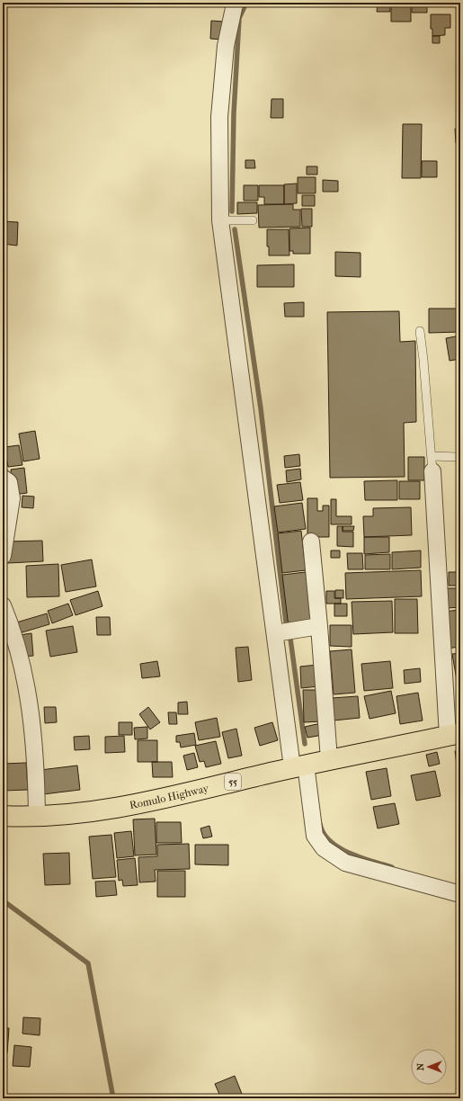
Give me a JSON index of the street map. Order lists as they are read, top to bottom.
{
  "streets": {
    "highway": ["55", "Romulo Highway"]
  },
  "north": "left"
}
